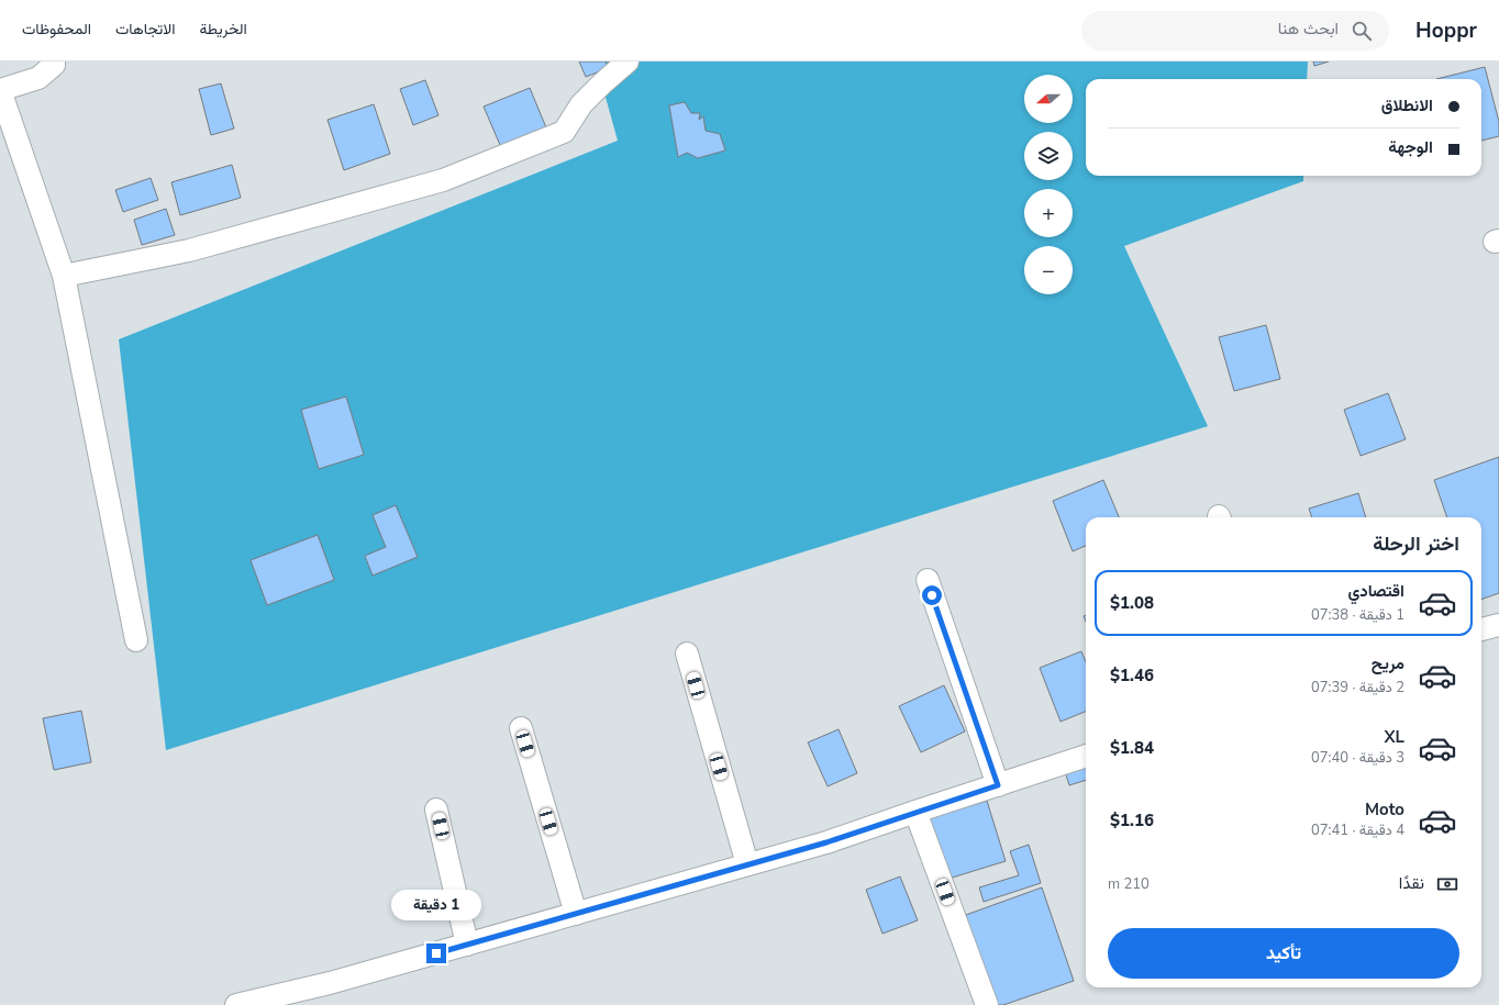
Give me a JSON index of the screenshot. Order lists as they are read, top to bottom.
{
  "north": "left",
  "page": {
    "header": "Hoppr",
    "search": "ابحث هنا",
    "nav": ["الخريطة", "الاتجاهات", "المحفوظات"],
    "map_buttons": ["+", "−"],
    "banner": ["الانطلاق", "الوجهة"],
    "heading": "اختر الرحلة",
    "list": [
      {
        "name": "اقتصادي",
        "note": "1 دقيقة · 07:38",
        "value": "$1.08"
      },
      {
        "name": "مريح",
        "note": "2 دقيقة · 07:39",
        "value": "$1.46"
      },
      {
        "name": "XL",
        "note": "3 دقيقة · 07:40",
        "value": "$1.84"
      },
      {
        "name": "Moto",
        "note": "4 دقيقة · 07:41",
        "value": "$1.16"
      }
    ],
    "pay": ["نقدًا", "210 m"],
    "bubble": "1 دقيقة",
    "buttons": "تأكيد"
  }
}
